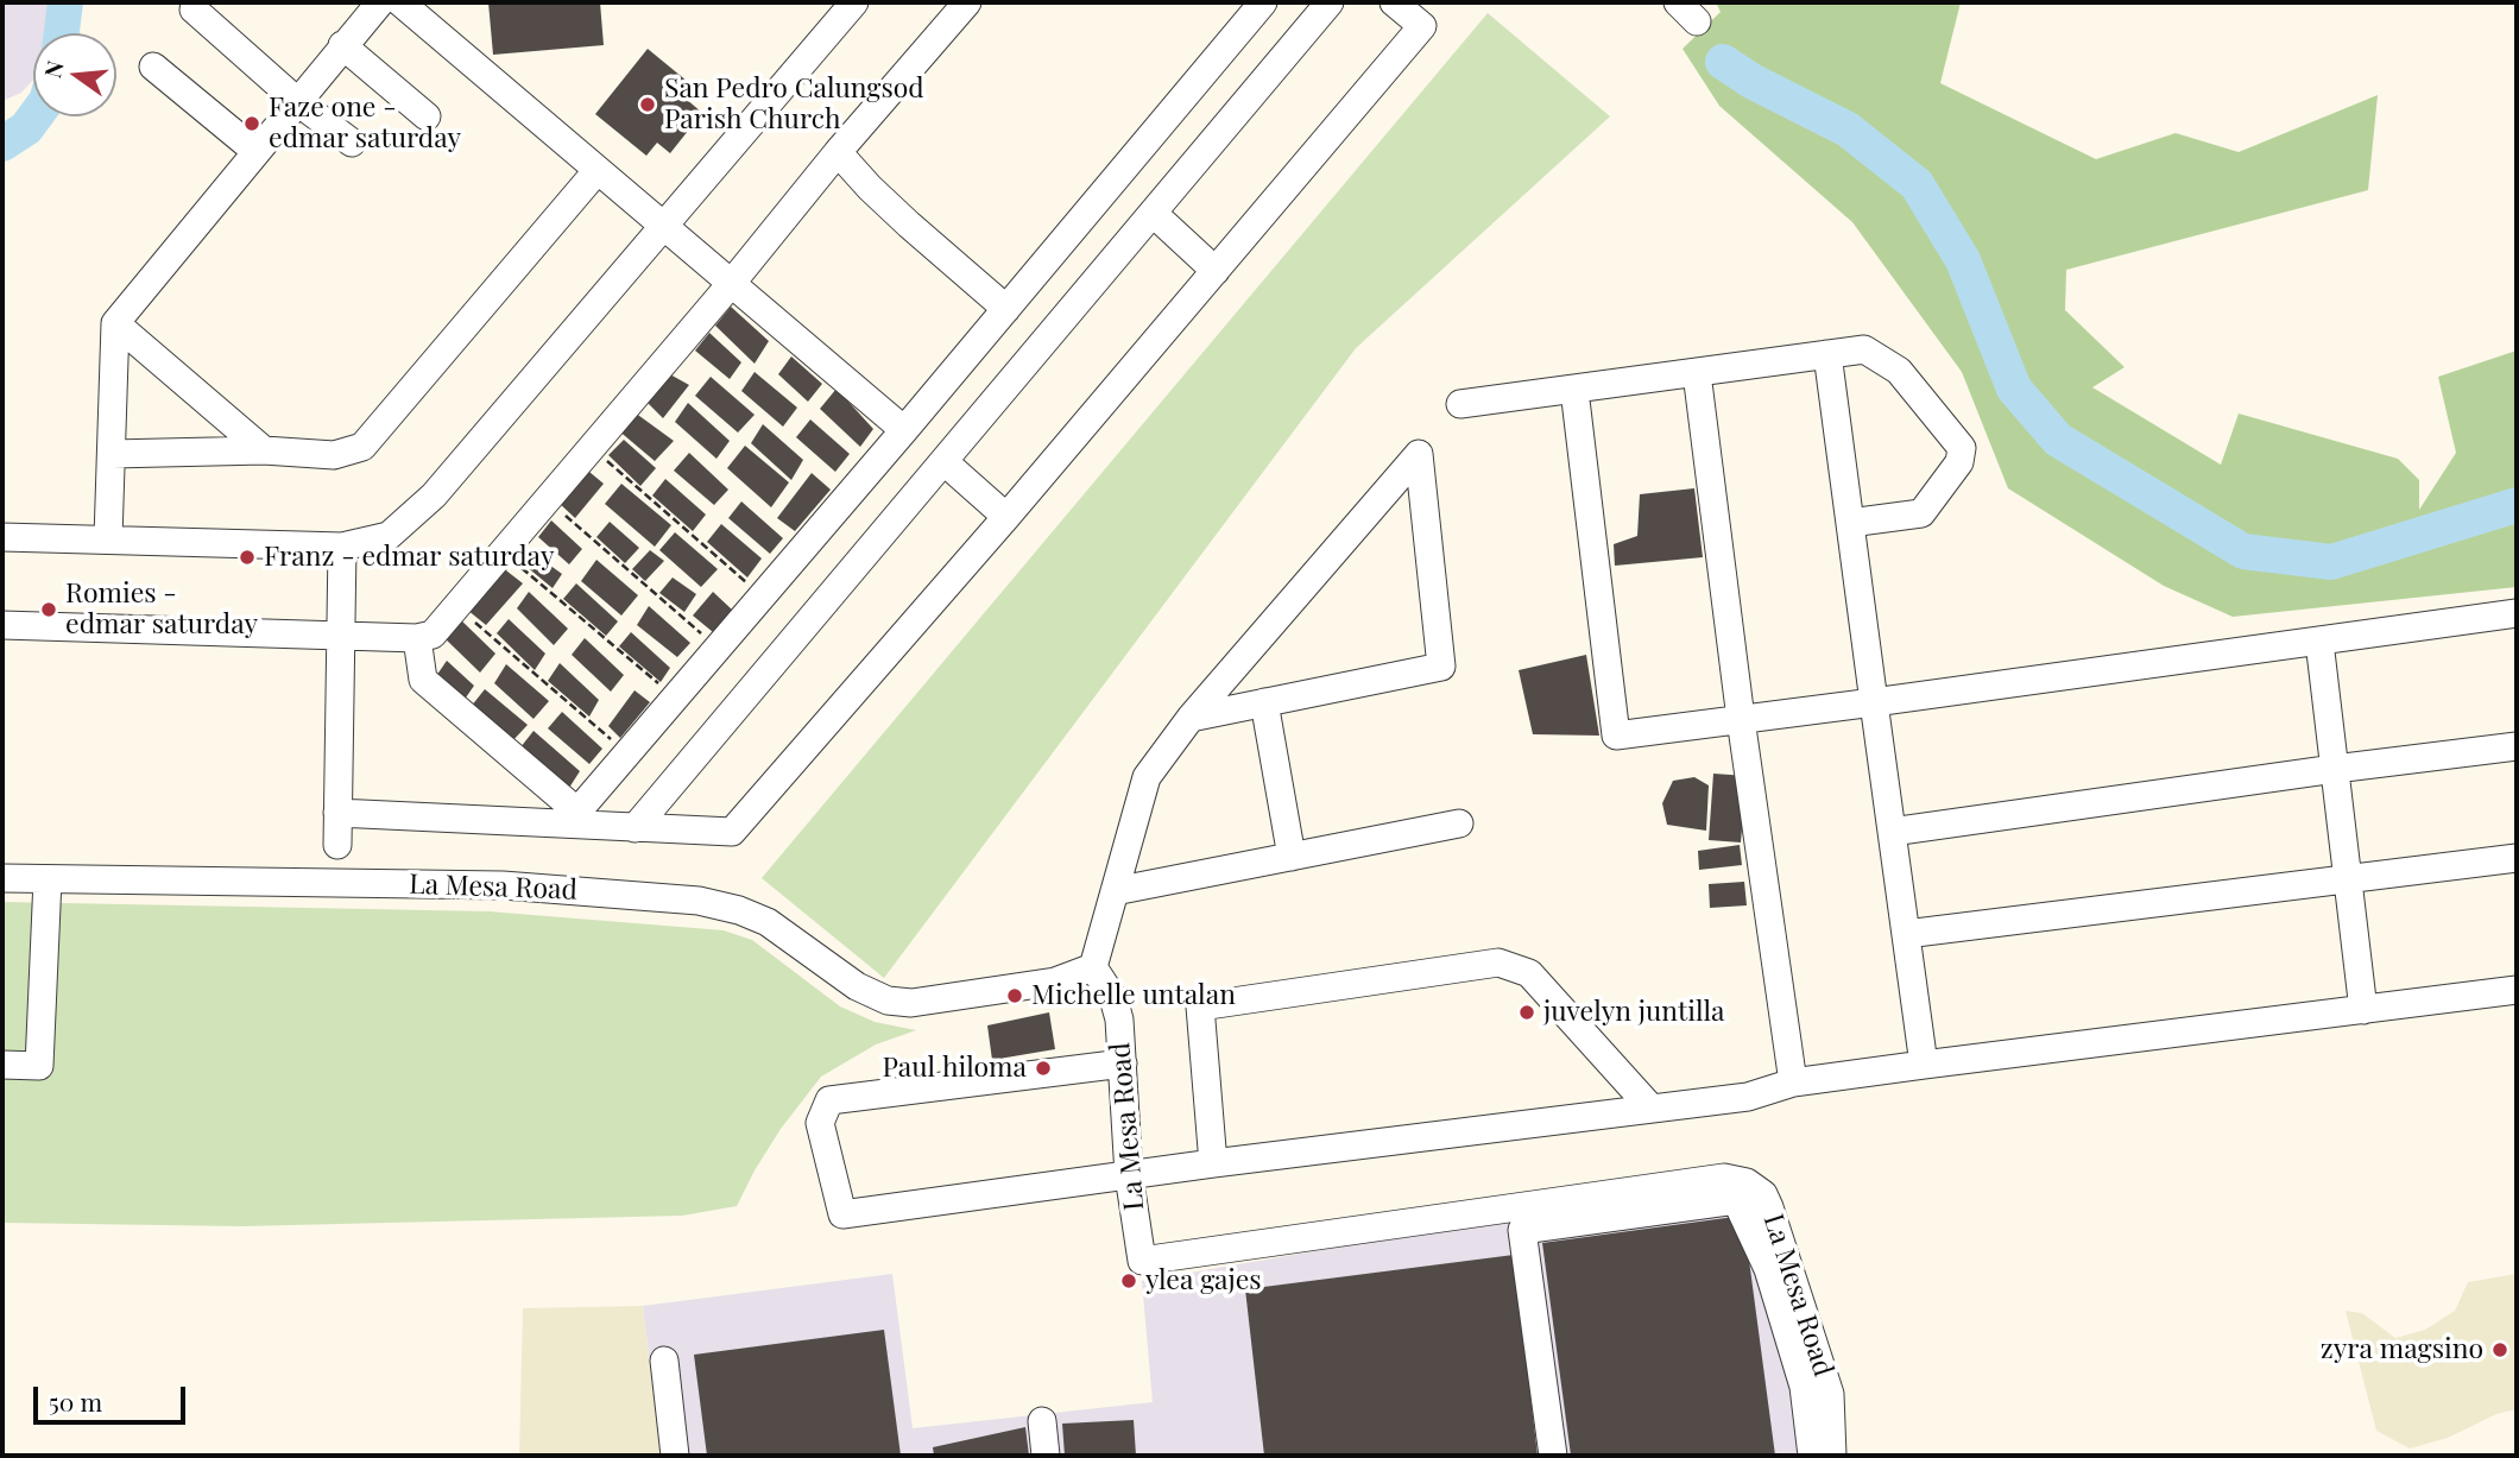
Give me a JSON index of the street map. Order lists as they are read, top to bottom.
{
  "streets": {
    "street": ["La Mesa Road"]
  },
  "places": [
    "San Pedro Calungsod Parish Church",
    "Faze one - edmar saturday",
    "Franz - edmar saturday",
    "Romies - edmar saturday",
    "Michelle untalan",
    "juvelyn juntilla",
    "Paul hiloma",
    "ylea gajes",
    "zyra magsino"
  ],
  "scale_bar": "50 m",
  "north": "left"
}
